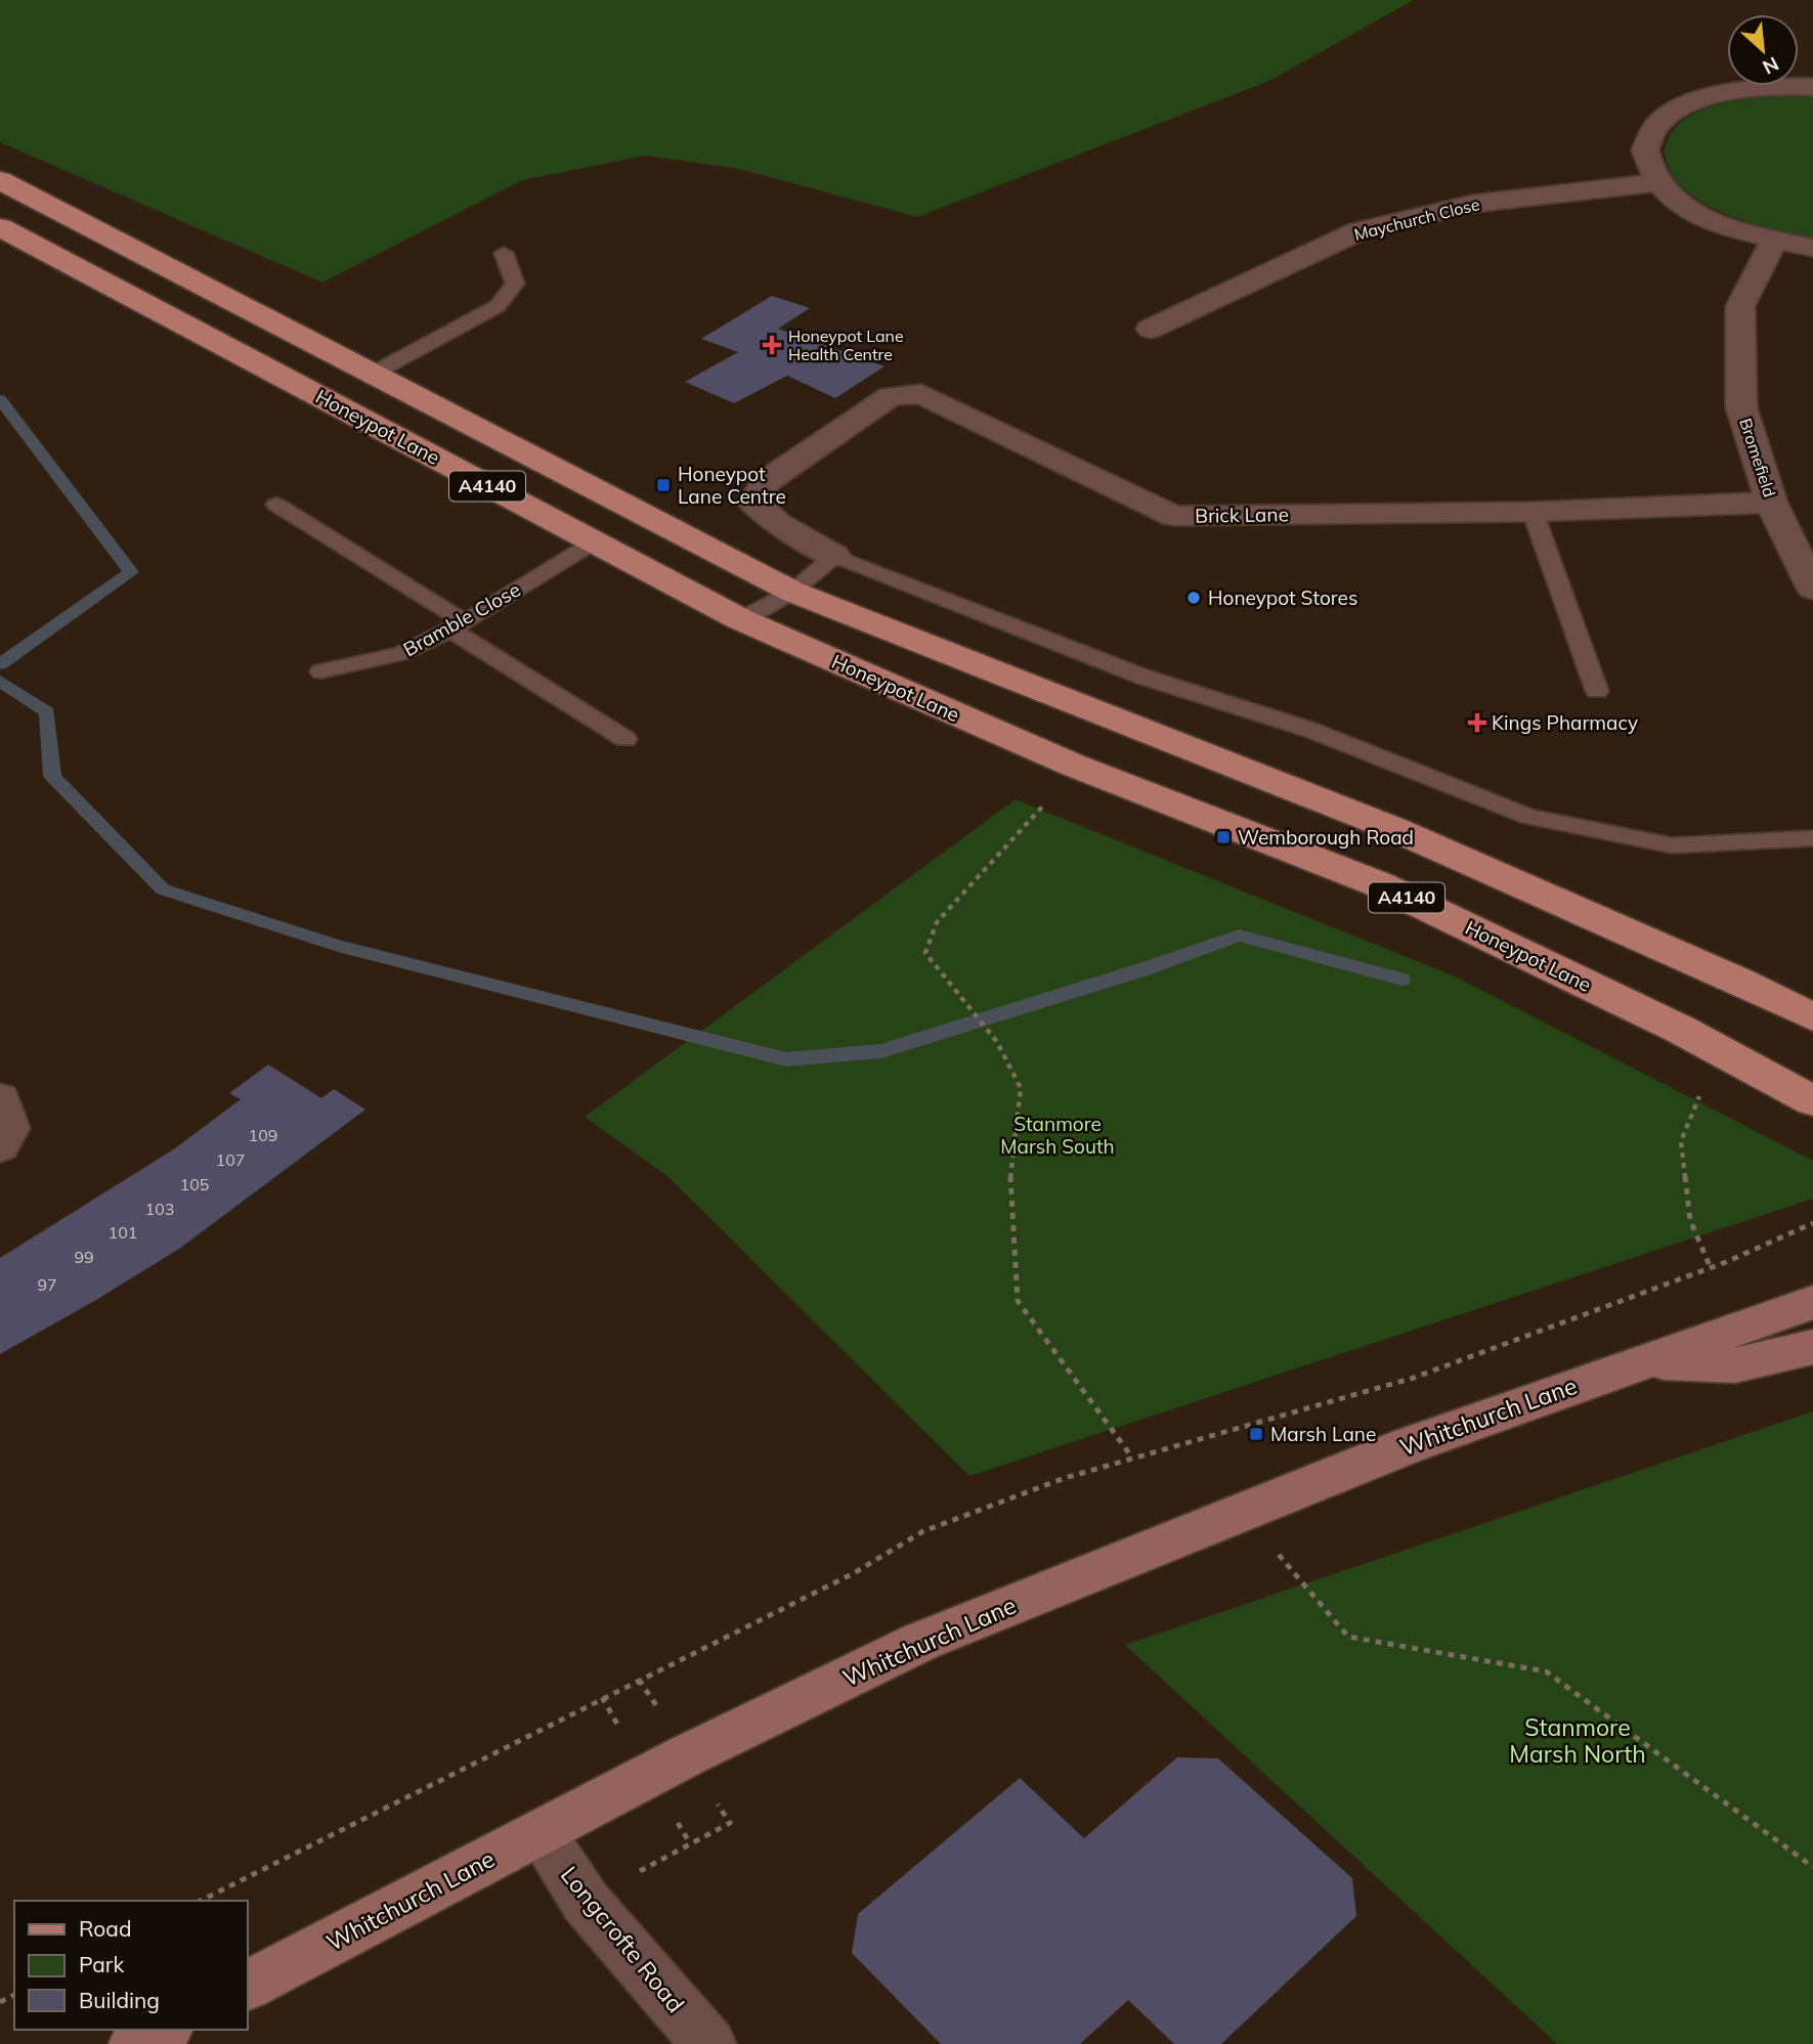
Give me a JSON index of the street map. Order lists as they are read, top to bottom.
{
  "streets": {
    "main road": ["Honeypot Lane", "A4140", "Whitchurch Lane"],
    "street": [
      "Maychurch Close",
      "Bromefield",
      "Brick Lane",
      "Longcrofte Road"
    ],
    "lane": ["Bramble Close"]
  },
  "crossings": [
    ["Honeypot Lane", "Bramble Close"],
    ["Bromefield", "Brick Lane"],
    ["Whitchurch Lane", "Longcrofte Road"]
  ],
  "parks": ["Stanmore Marsh South", "Stanmore Marsh North"],
  "places": {
    "health": ["Honeypot Lane Health Centre", "Kings Pharmacy"],
    "transit": ["Honeypot Lane Centre", "Wemborough Road", "Marsh Lane"],
    "other": ["Honeypot Stores"]
  },
  "house_numbers": [
    "109",
    "107",
    "105",
    "103",
    "101",
    "99",
    "97"
  ],
  "legend": ["Road", "Park", "Building"],
  "north": "bottom right"
}
